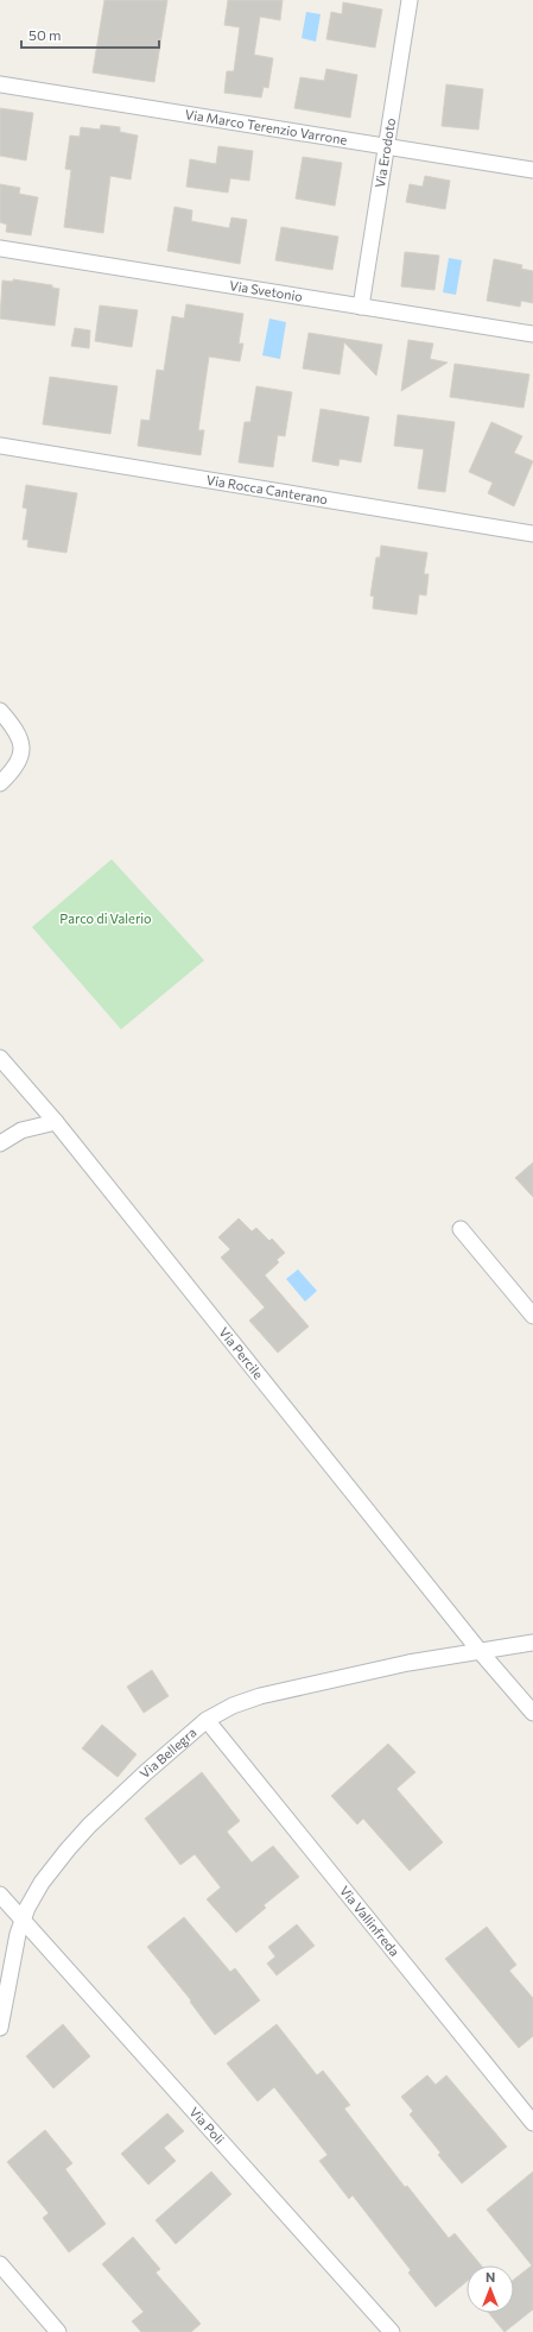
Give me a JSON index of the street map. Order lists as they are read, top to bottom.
{
  "streets": {
    "street": [
      "Via Marco Terenzio Varrone",
      "Via Erodoto",
      "Via Svetonio",
      "Via Rocca Canterano",
      "Via Percile",
      "Via Bellegra",
      "Via Vallinfreda",
      "Via Poli"
    ]
  },
  "crossings": [
    ["Via Marco Terenzio Varrone", "Via Erodoto"],
    ["Via Erodoto", "Via Svetonio"],
    ["Via Percile", "Via Bellegra"],
    ["Via Bellegra", "Via Vallinfreda"],
    ["Via Bellegra", "Via Poli"]
  ],
  "parks": ["Parco di Valerio"],
  "scale_bar": "50 m",
  "north": "top"
}
